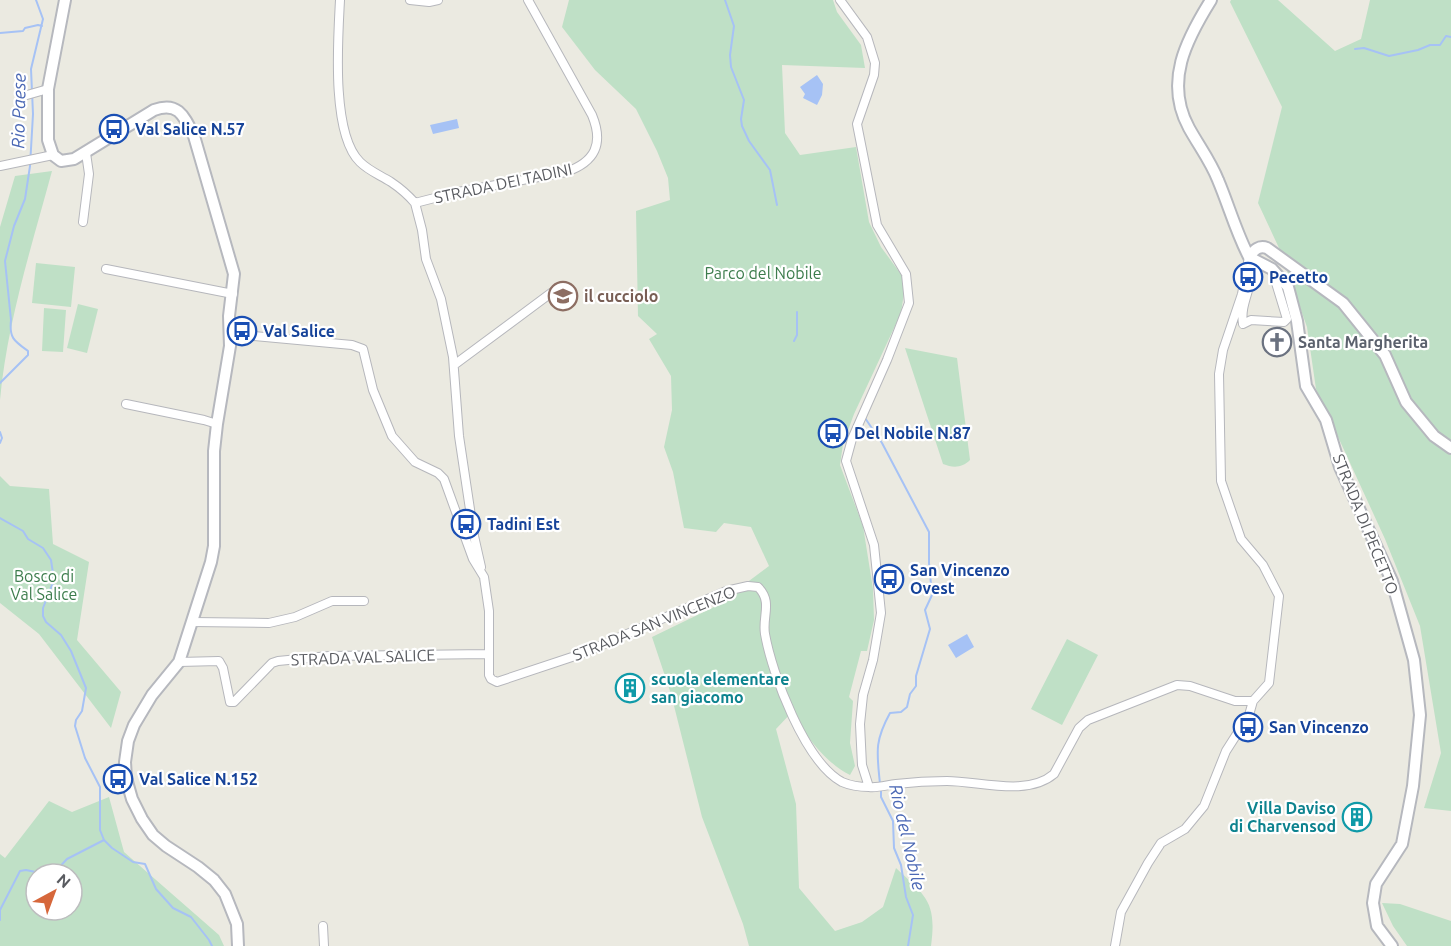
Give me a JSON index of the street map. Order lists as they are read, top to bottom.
{
  "streets": {
    "street": [
      "STRADA DEI TADINI",
      "STRADA DI PECETTO",
      "STRADA SAN VINCENZO",
      "STRADA VAL SALICE"
    ]
  },
  "crossings": [
    ["STRADA DEI TADINI", "STRADA SAN VINCENZO"],
    ["STRADA SAN VINCENZO", "STRADA VAL SALICE"]
  ],
  "water": ["Rio Paese", "Rio del Nobile"],
  "parks": ["Parco del Nobile", "Bosco di Val Salice"],
  "places": {
    "bus stop": [
      "Val Salice N.57",
      "Pecetto",
      "Val Salice",
      "Del Nobile N.87",
      "Tadini Est",
      "San Vincenzo Ovest",
      "San Vincenzo",
      "Val Salice N.152"
    ],
    "school or university": ["il cucciolo"],
    "church": ["Santa Margherita"],
    "building": ["scuola elementare san giacomo", "Villa Daviso di Charvensod"]
  },
  "north": "top right"
}
